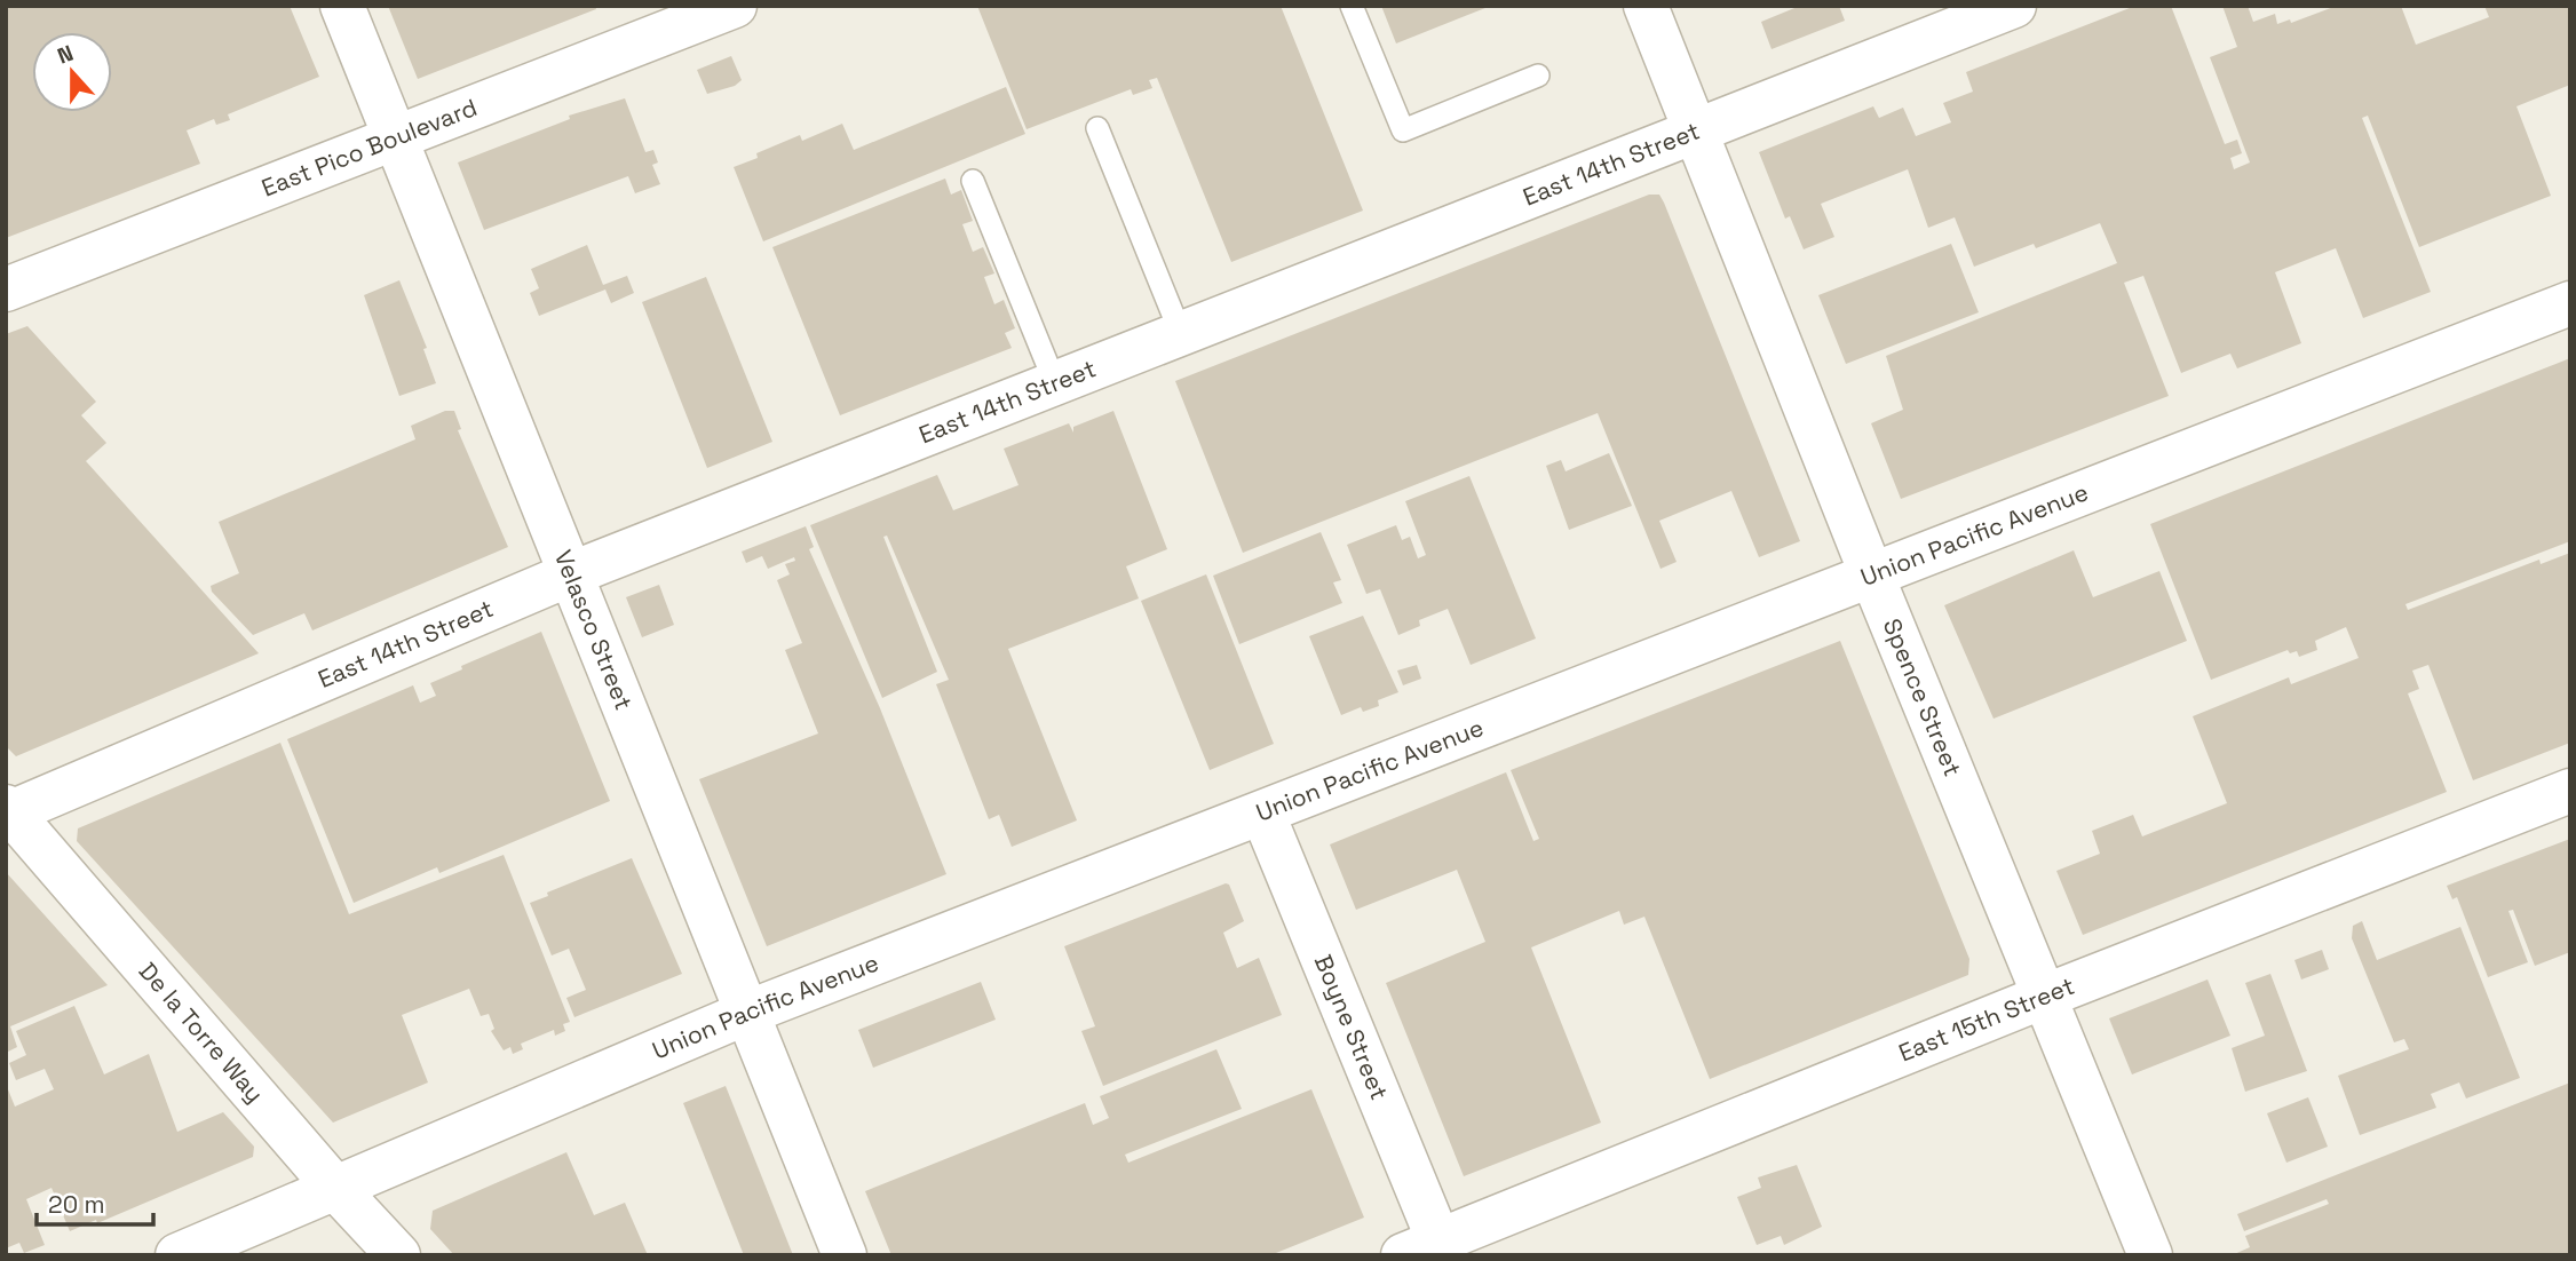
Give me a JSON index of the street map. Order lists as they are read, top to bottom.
{
  "streets": {
    "street": [
      "East Pico Boulevard",
      "East 14th Street",
      "Union Pacific Avenue",
      "Velasco Street",
      "Spence Street",
      "East 15th Street",
      "Boyne Street",
      "De la Torre Way"
    ]
  },
  "crossings": [
    ["East Pico Boulevard", "Velasco Street"],
    ["East 14th Street", "Velasco Street"],
    ["East 14th Street", "Spence Street"],
    ["East 14th Street", "De la Torre Way"],
    ["Union Pacific Avenue", "Velasco Street"],
    ["Union Pacific Avenue", "Spence Street"],
    ["Union Pacific Avenue", "Boyne Street"],
    ["Union Pacific Avenue", "De la Torre Way"],
    ["Spence Street", "East 15th Street"],
    ["East 15th Street", "Boyne Street"]
  ],
  "scale_bar": "20 m",
  "north": "top"
}
